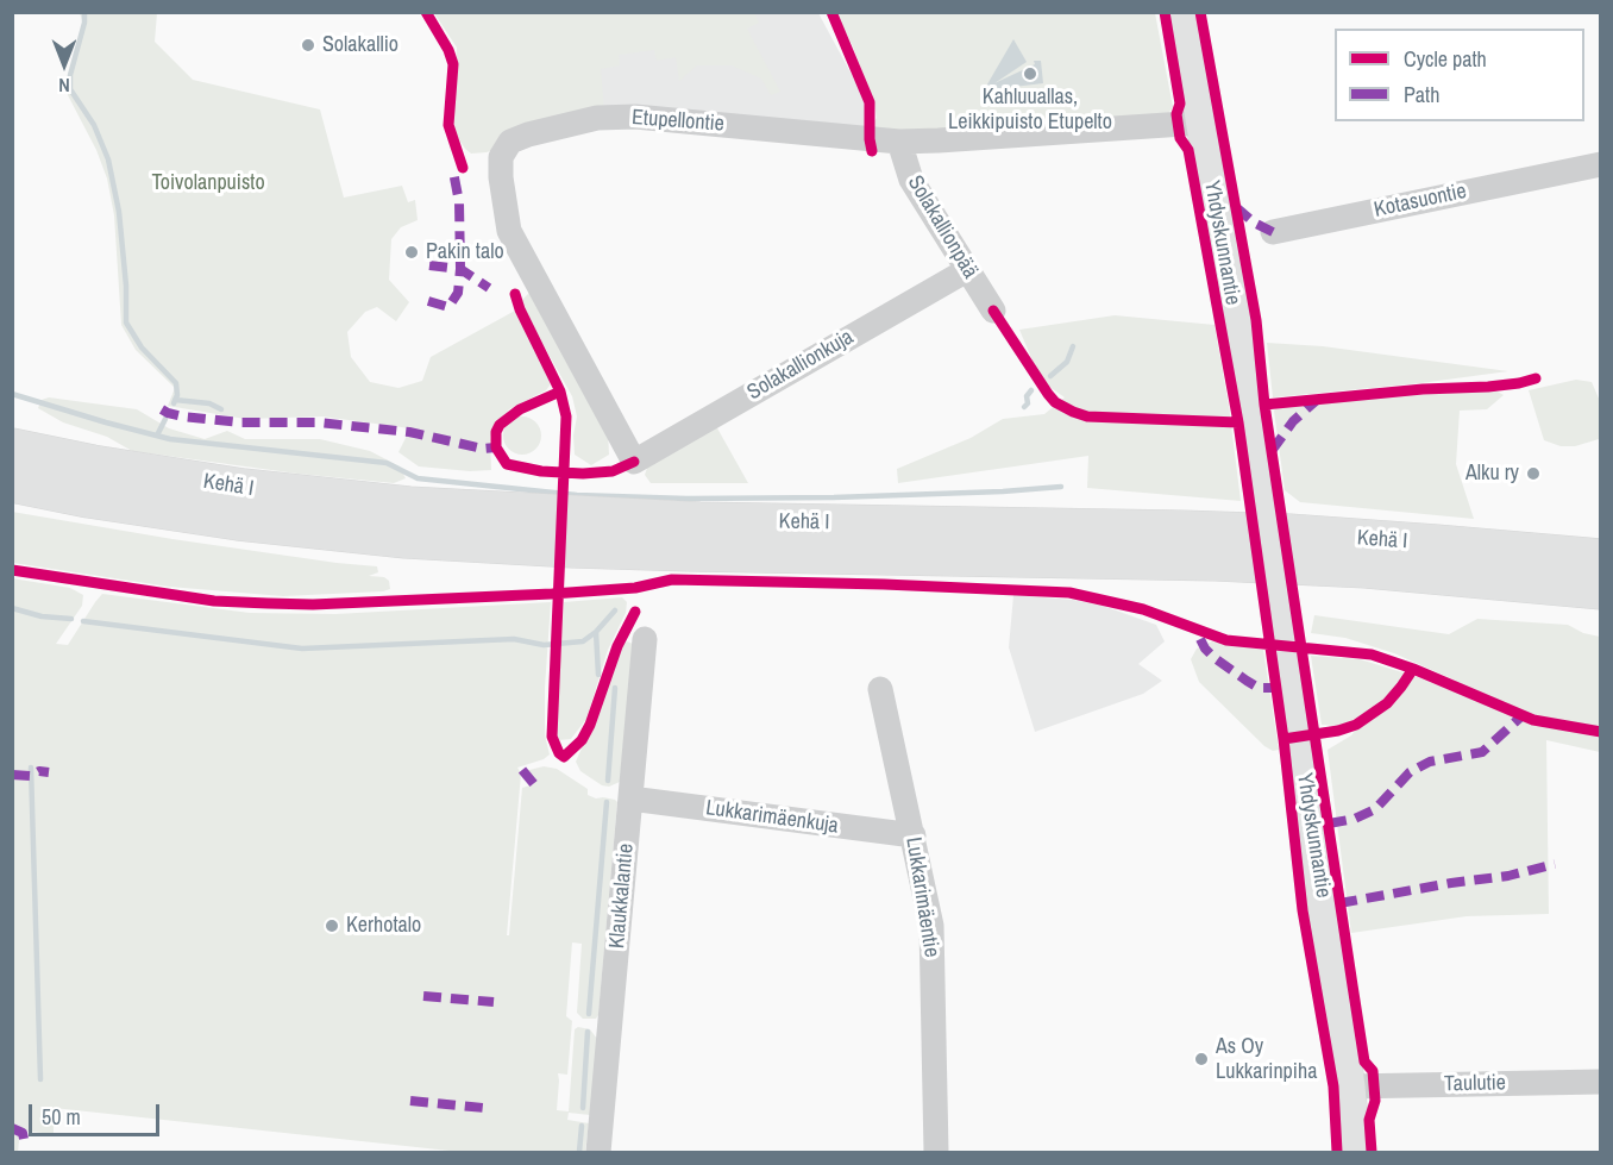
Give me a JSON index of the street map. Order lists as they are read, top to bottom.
{
  "streets": {
    "highway": ["Kehä I"],
    "main road": ["Yhdyskunnantie"],
    "street": [
      "Etupellontie",
      "Kotasuontie",
      "Solakallionpää",
      "Solakallionkuja",
      "Lukkarimäenkuja",
      "Klaukkalantie",
      "Lukkarimäentie",
      "Taulutie"
    ]
  },
  "crossings": [
    ["Etupellontie", "Solakallionpää"],
    ["Etupellontie", "Yhdyskunnantie"],
    ["Etupellontie", "Solakallionkuja"],
    ["Solakallionpää", "Solakallionkuja"],
    ["Yhdyskunnantie", "Taulutie"],
    ["Lukkarimäenkuja", "Klaukkalantie"],
    ["Lukkarimäenkuja", "Lukkarimäentie"]
  ],
  "parks": ["Toivolanpuisto"],
  "places": [
    "Solakallio",
    "Kahluuallas, Leikkipuisto Etupelto",
    "Pakin talo",
    "Alku ry",
    "Kerhotalo",
    "As Oy Lukkarinpiha"
  ],
  "legend": ["Cycle path", "Path"],
  "scale_bar": "50 m",
  "north": "bottom"
}
